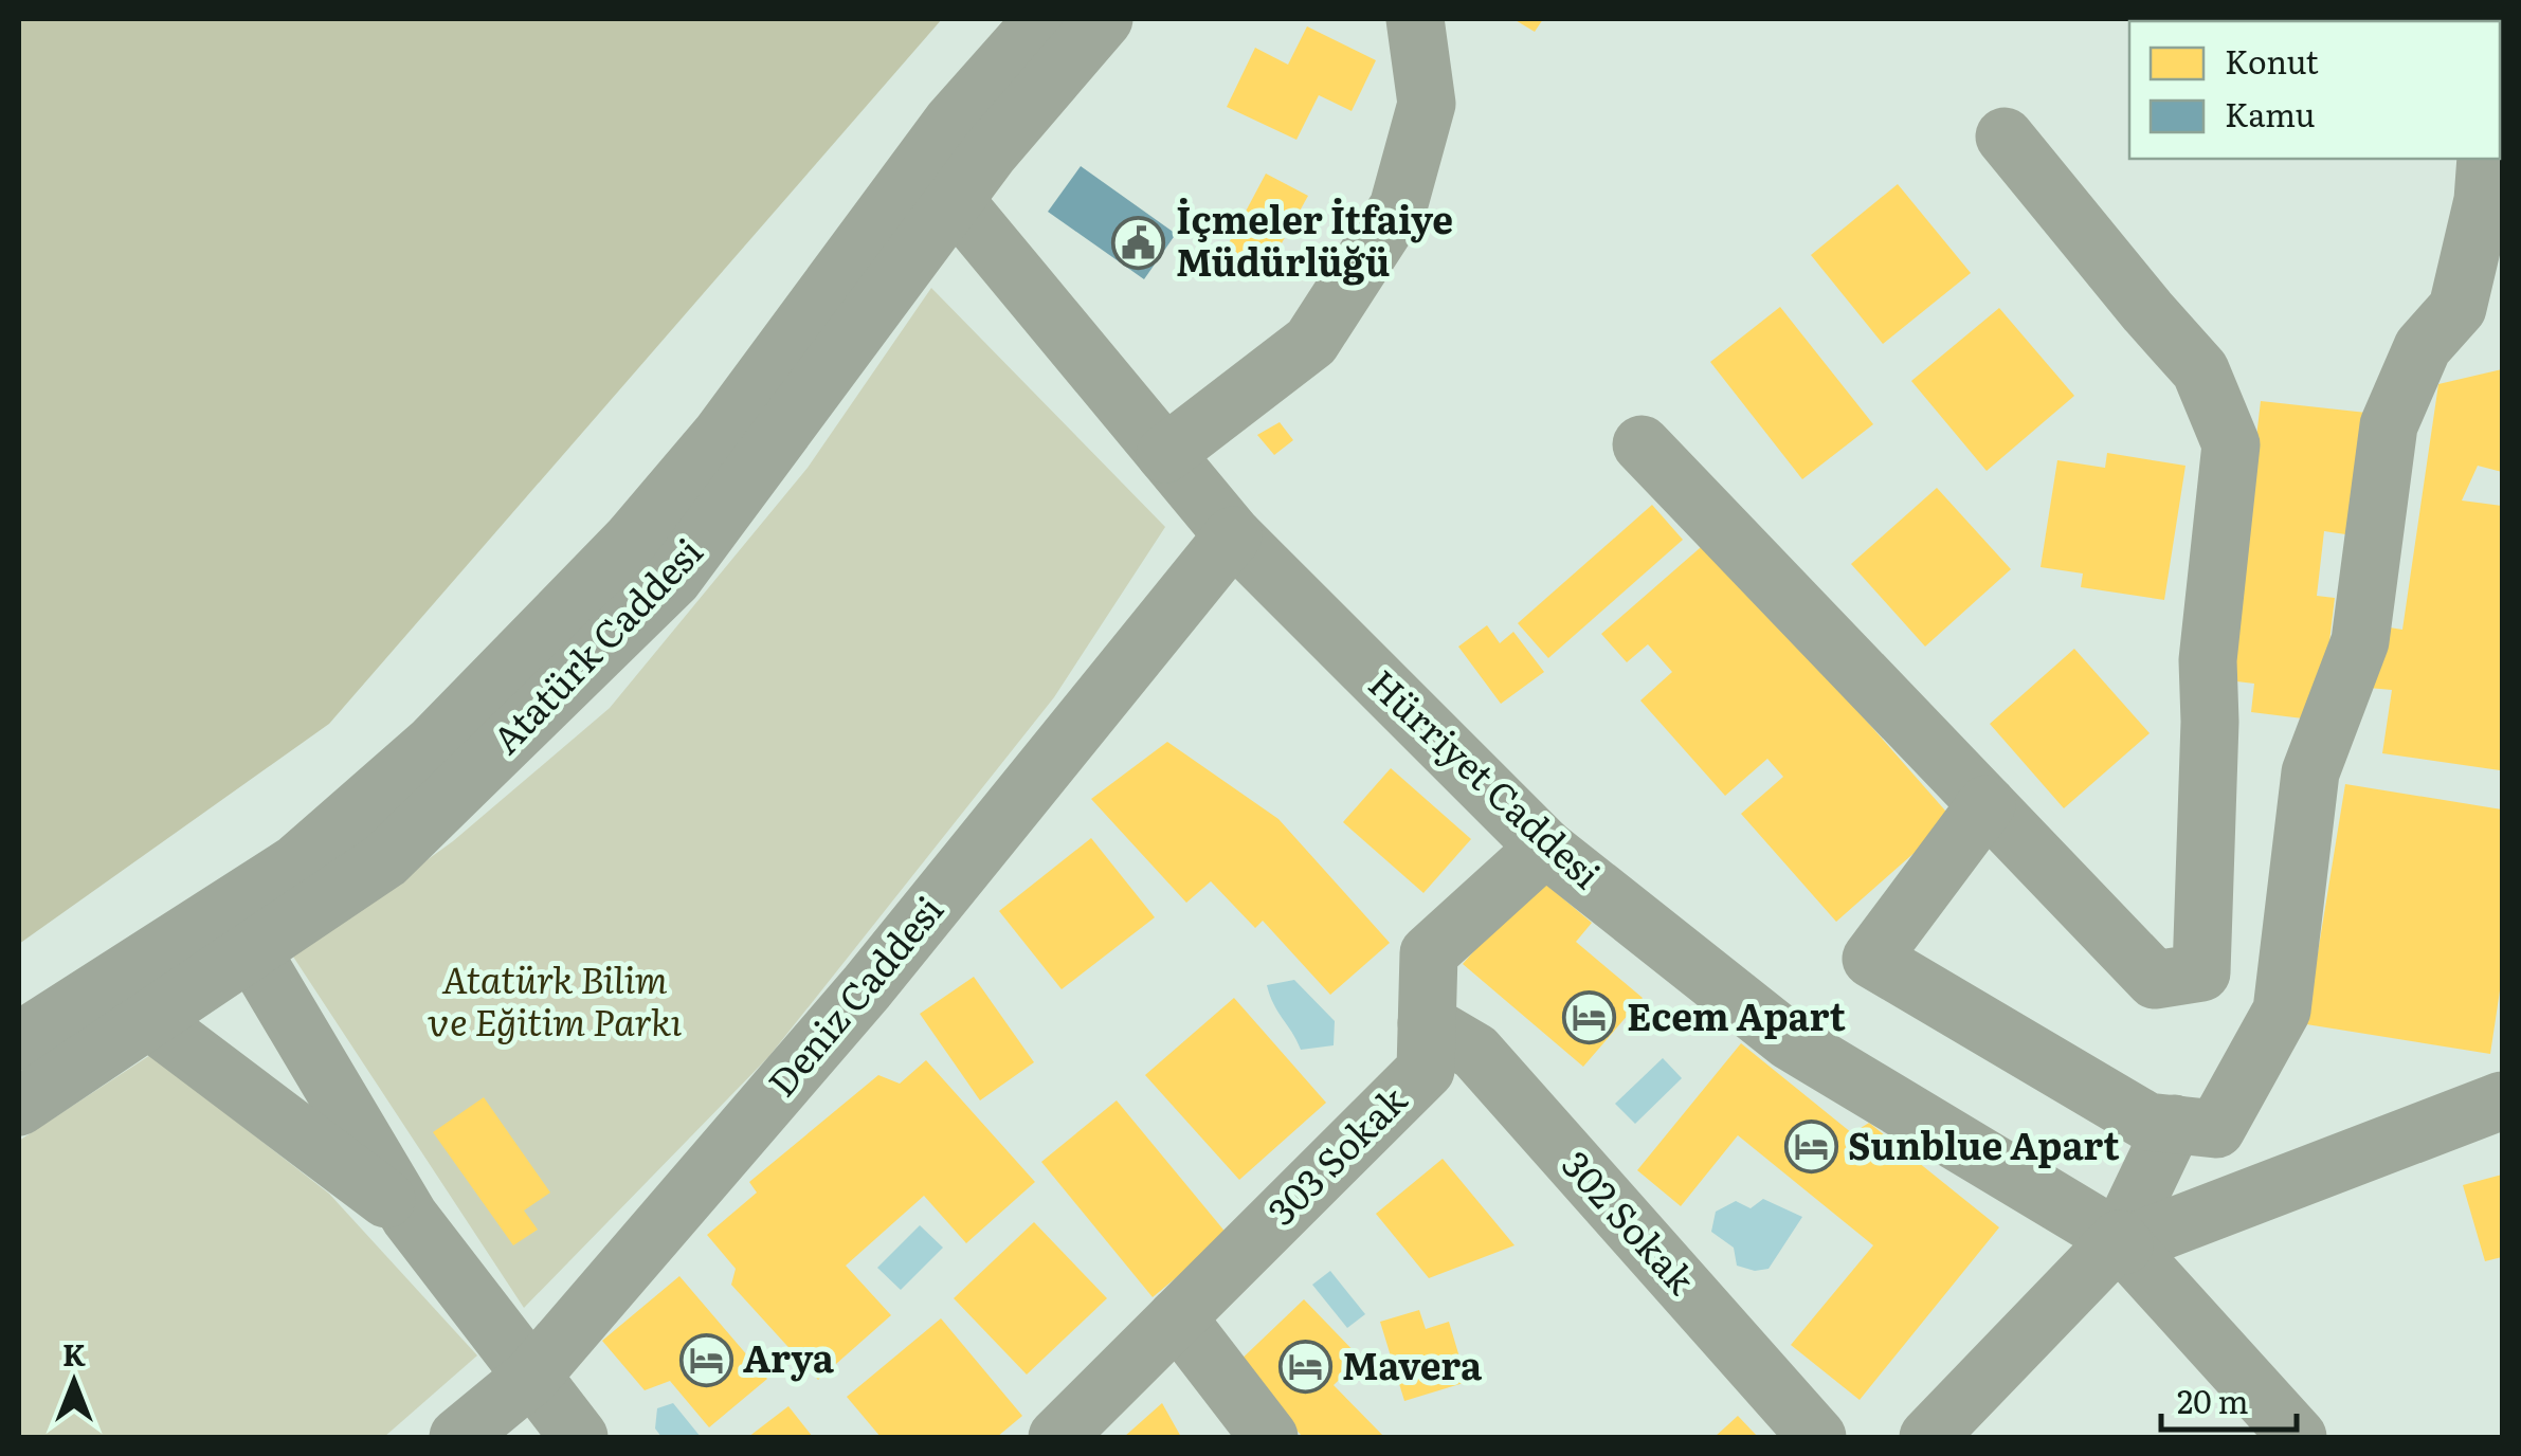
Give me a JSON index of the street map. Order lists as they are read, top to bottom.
{
  "streets": {
    "street": [
      "Atatürk Caddesi",
      "Hürriyet Caddesi",
      "Deniz Caddesi",
      "303 Sokak",
      "302 Sokak"
    ]
  },
  "crossings": [
    ["Atatürk Caddesi", "Hürriyet Caddesi"],
    ["Hürriyet Caddesi", "Deniz Caddesi"],
    ["Hürriyet Caddesi", "303 Sokak"],
    ["303 Sokak", "302 Sokak"]
  ],
  "parks": ["Atatürk Bilim ve Eğitim Parkı"],
  "places": {
    "public building": ["İçmeler İtfaiye Müdürlüğü"],
    "hotel": [
      "Ecem Apart",
      "Sunblue Apart",
      "Arya",
      "Mavera"
    ]
  },
  "legend": ["Konut", "Kamu"],
  "scale_bar": "20 m",
  "north": "top"
}
